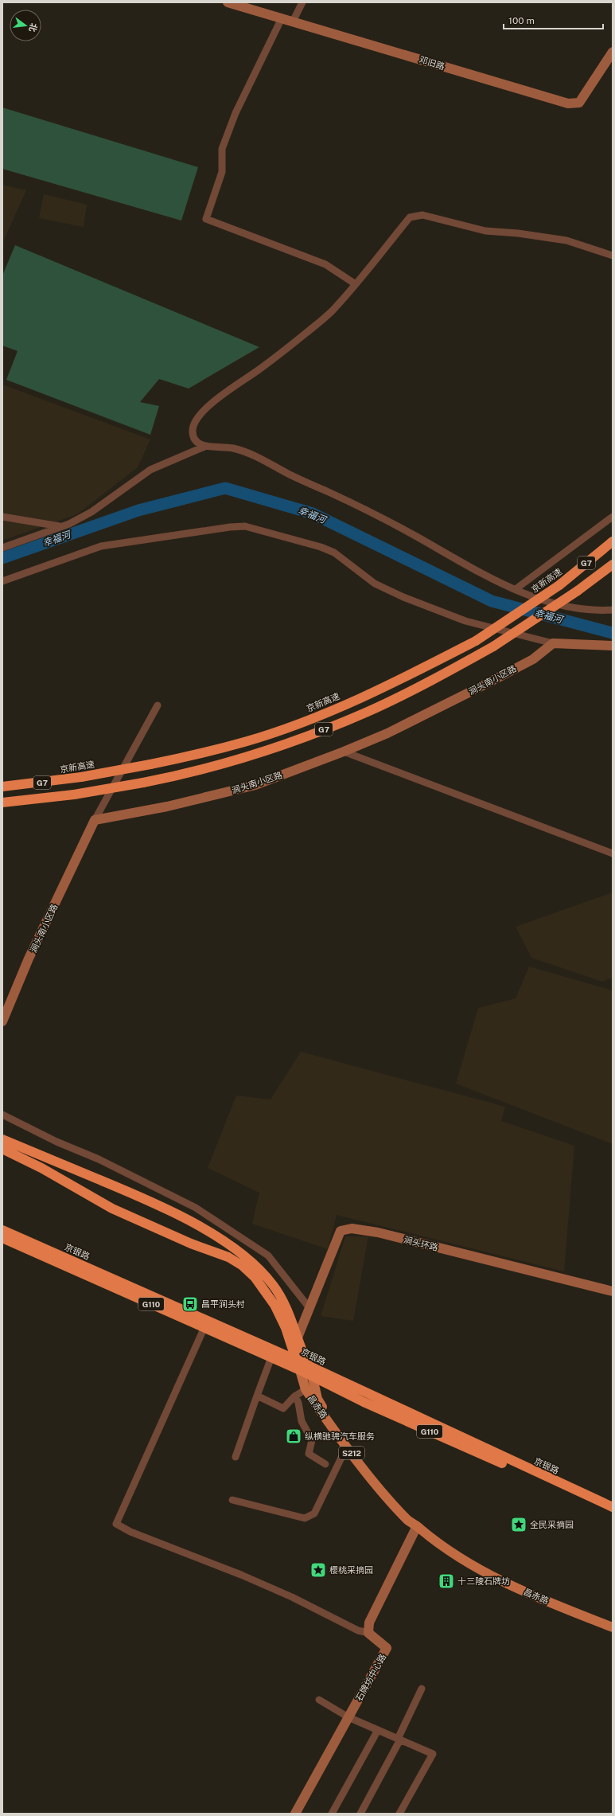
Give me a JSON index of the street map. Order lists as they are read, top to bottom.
{
  "streets": {
    "highway": [
      "G7",
      "京新高速",
      "京银路",
      "G110"
    ],
    "main road": ["昌赤路", "S212"],
    "street": [
      "邓旧路",
      "涧头南小区路",
      "涧头环路",
      "石牌坊中心路"
    ]
  },
  "crossings": [
    ["京银路", "昌赤路"]
  ],
  "water": ["幸福河"],
  "places": {
    "bus stop": ["昌平涧头村"],
    "shop": ["纵横驰骋汽车服务"],
    "place": ["全民采摘园", "樱桃采摘园"],
    "building": ["十三陵石牌坊"]
  },
  "scale_bar": "100 m",
  "north": "right"
}
